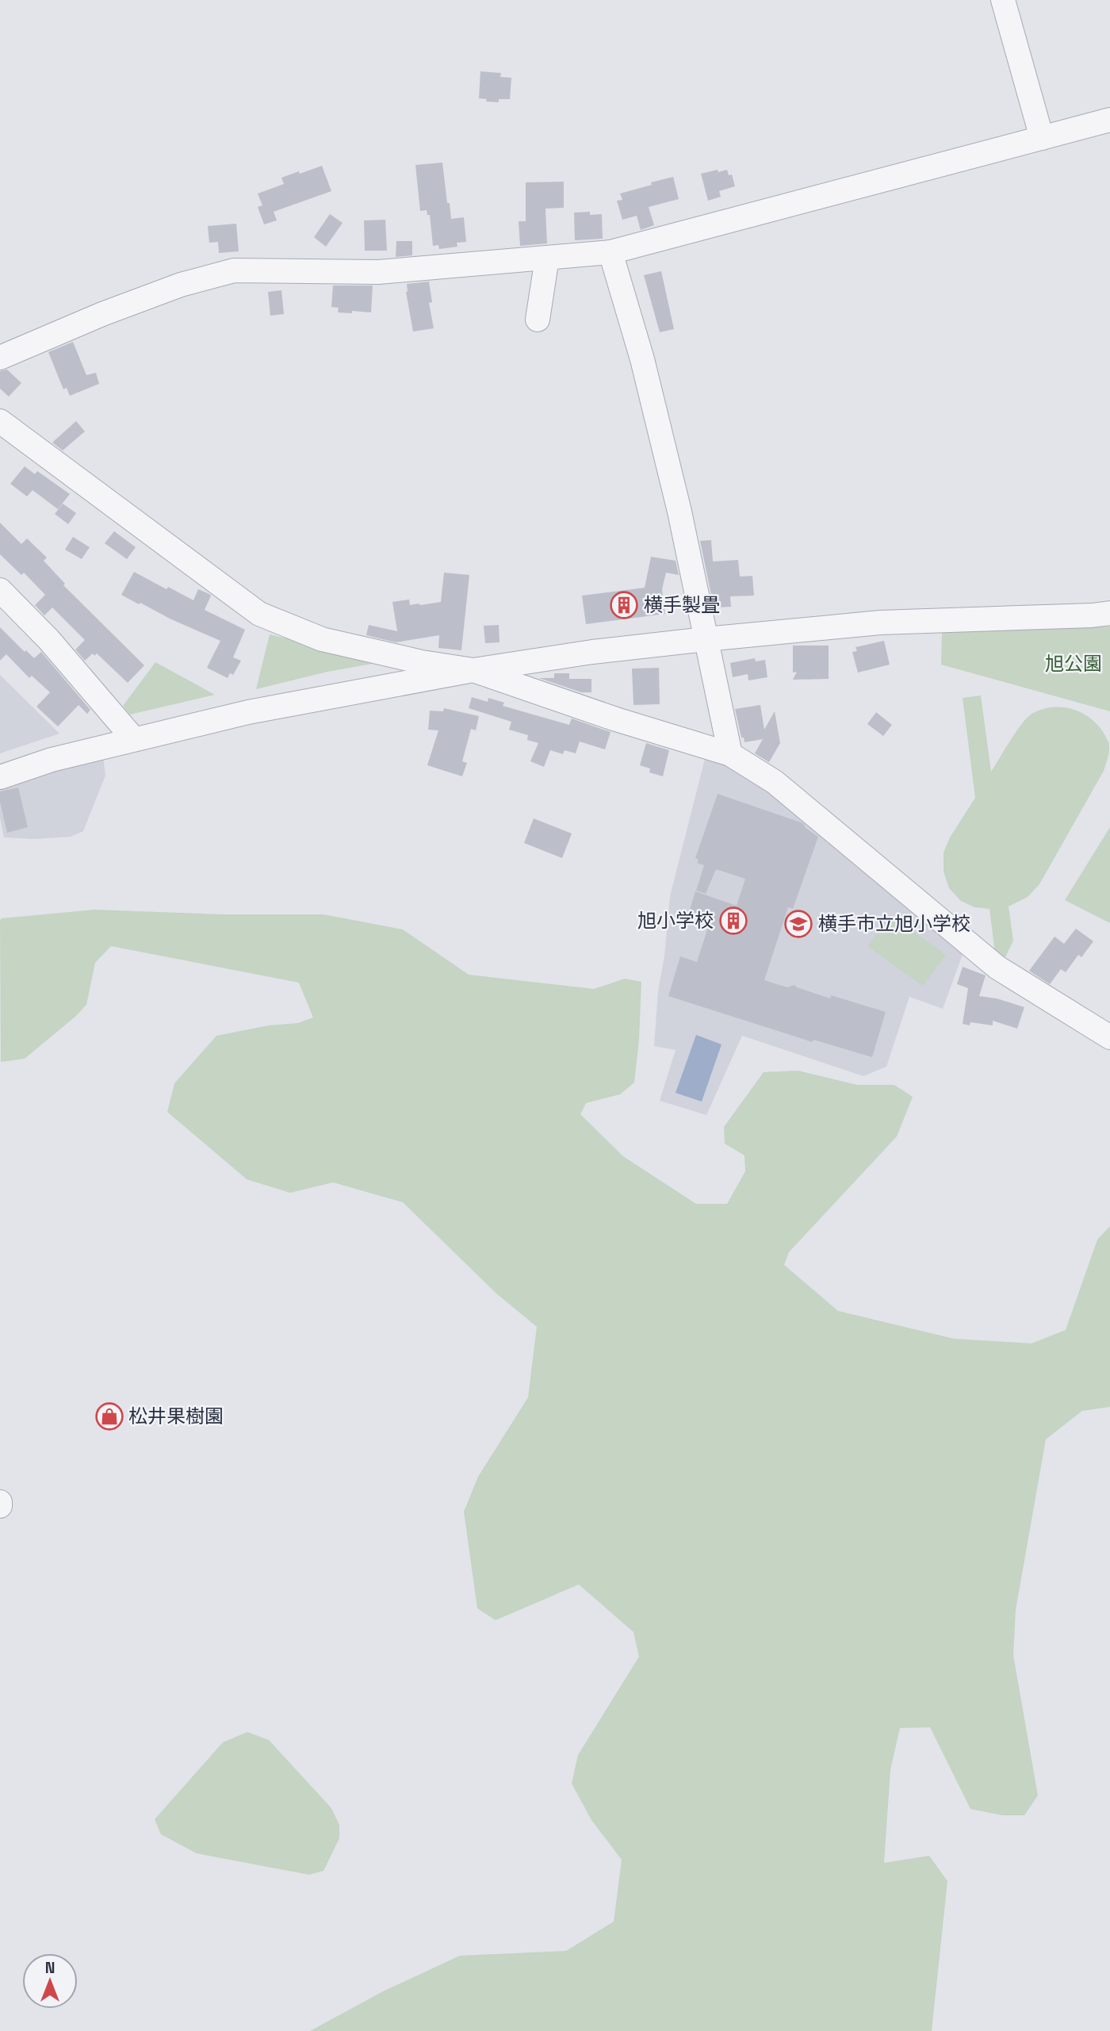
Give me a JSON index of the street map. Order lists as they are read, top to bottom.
{
  "parks": ["旭公園"],
  "places": {
    "building": ["横手製畳", "旭小学校"],
    "school or university": ["横手市立旭小学校"],
    "shop": ["松井果樹園"]
  },
  "north": "top"
}
